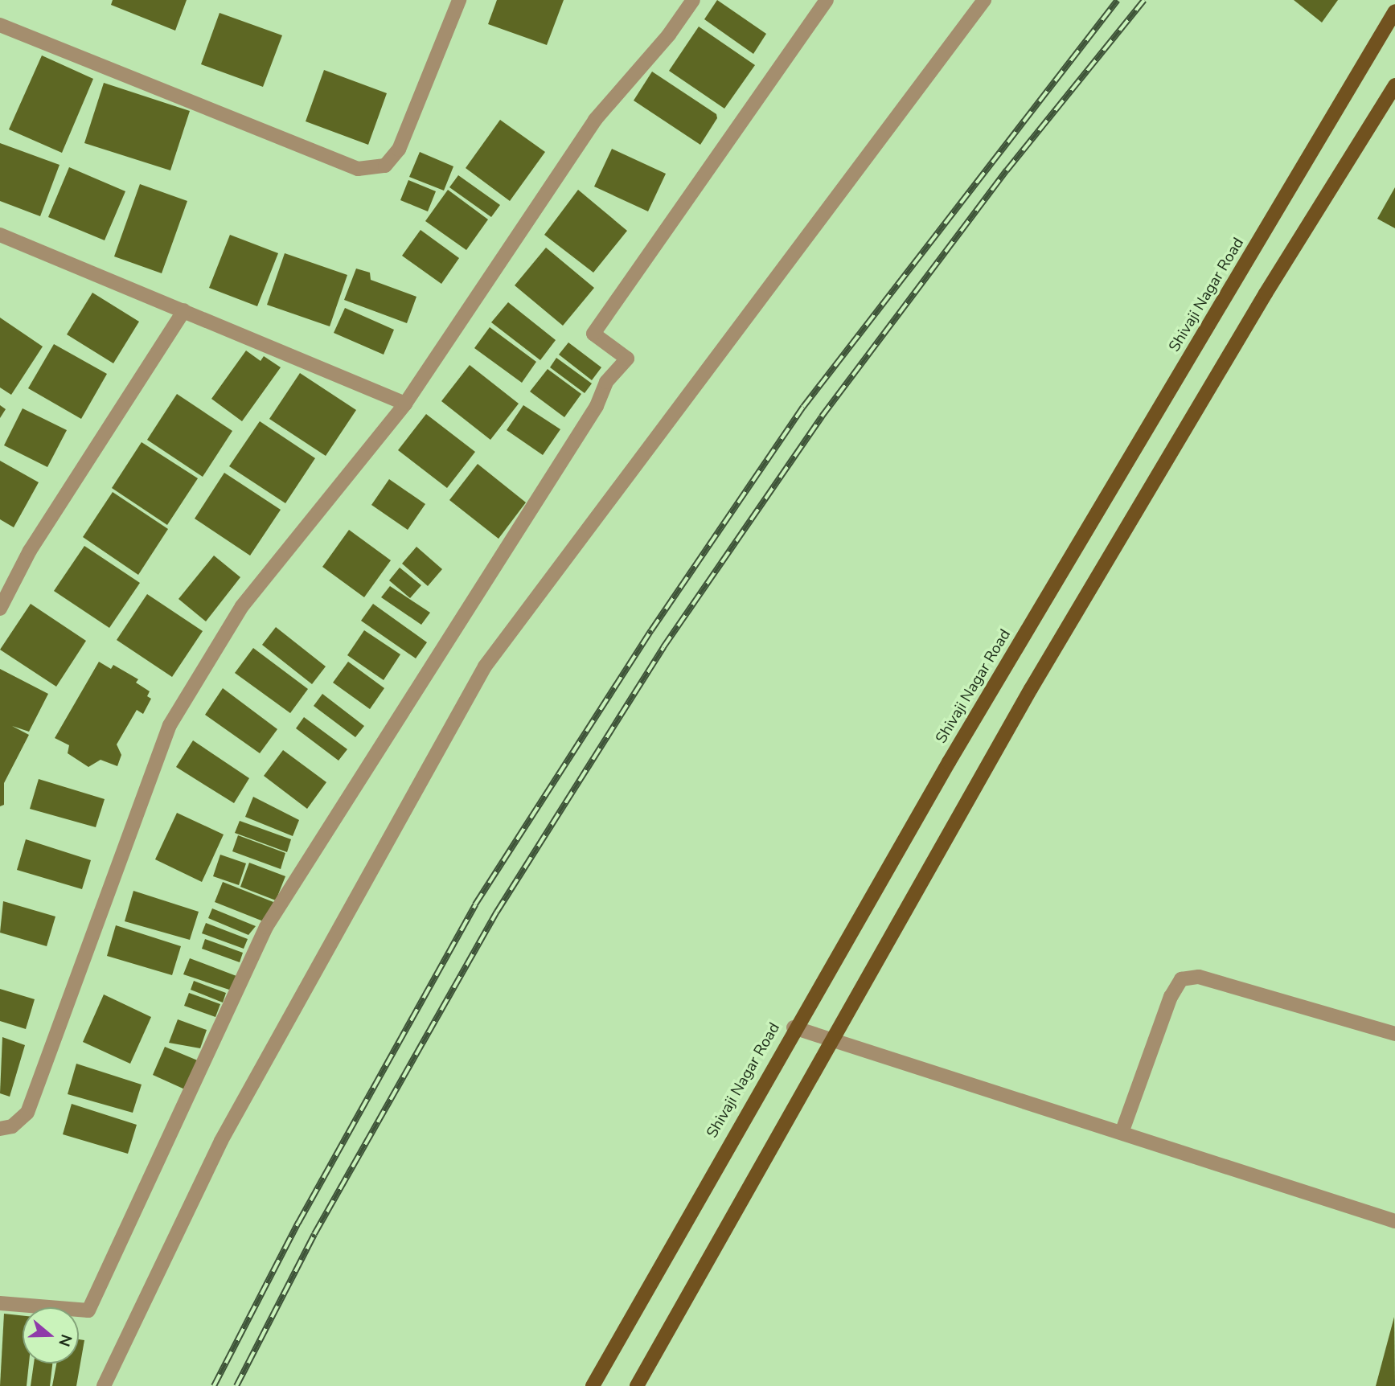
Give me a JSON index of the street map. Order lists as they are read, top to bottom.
{
  "streets": {
    "main road": ["Shivaji Nagar Road"]
  },
  "north": "right"
}
